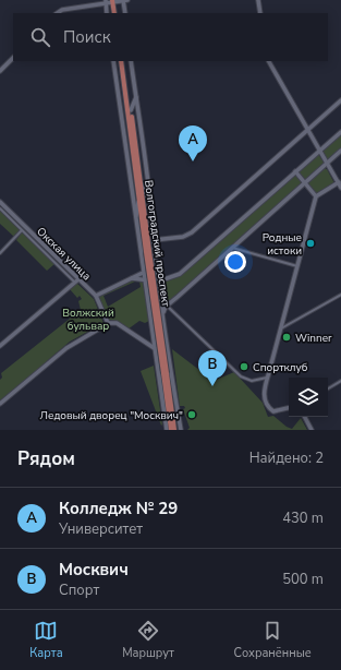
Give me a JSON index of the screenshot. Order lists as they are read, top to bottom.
{
  "streets": {
    "main road": ["Волгоградский проспект", "Окская улица"]
  },
  "parks": ["Волжский бульвар"],
  "places": [
    "Родные истоки",
    "Winner",
    "Спортклуб",
    "Ледовый дворец \"Москвич\""
  ],
  "page": {
    "search": "Поиск",
    "pins": ["A", "B"],
    "heading": ["Рядом", "Найдено: 2"],
    "list": [
      {
        "mark": "A",
        "name": "Колледж № 29",
        "note": "Университет",
        "value": "430 m"
      },
      {
        "mark": "B",
        "name": "Москвич",
        "note": "Спорт",
        "value": "500 m"
      }
    ],
    "nav": ["Карта", "Маршрут", "Сохранённые"]
  }
}
